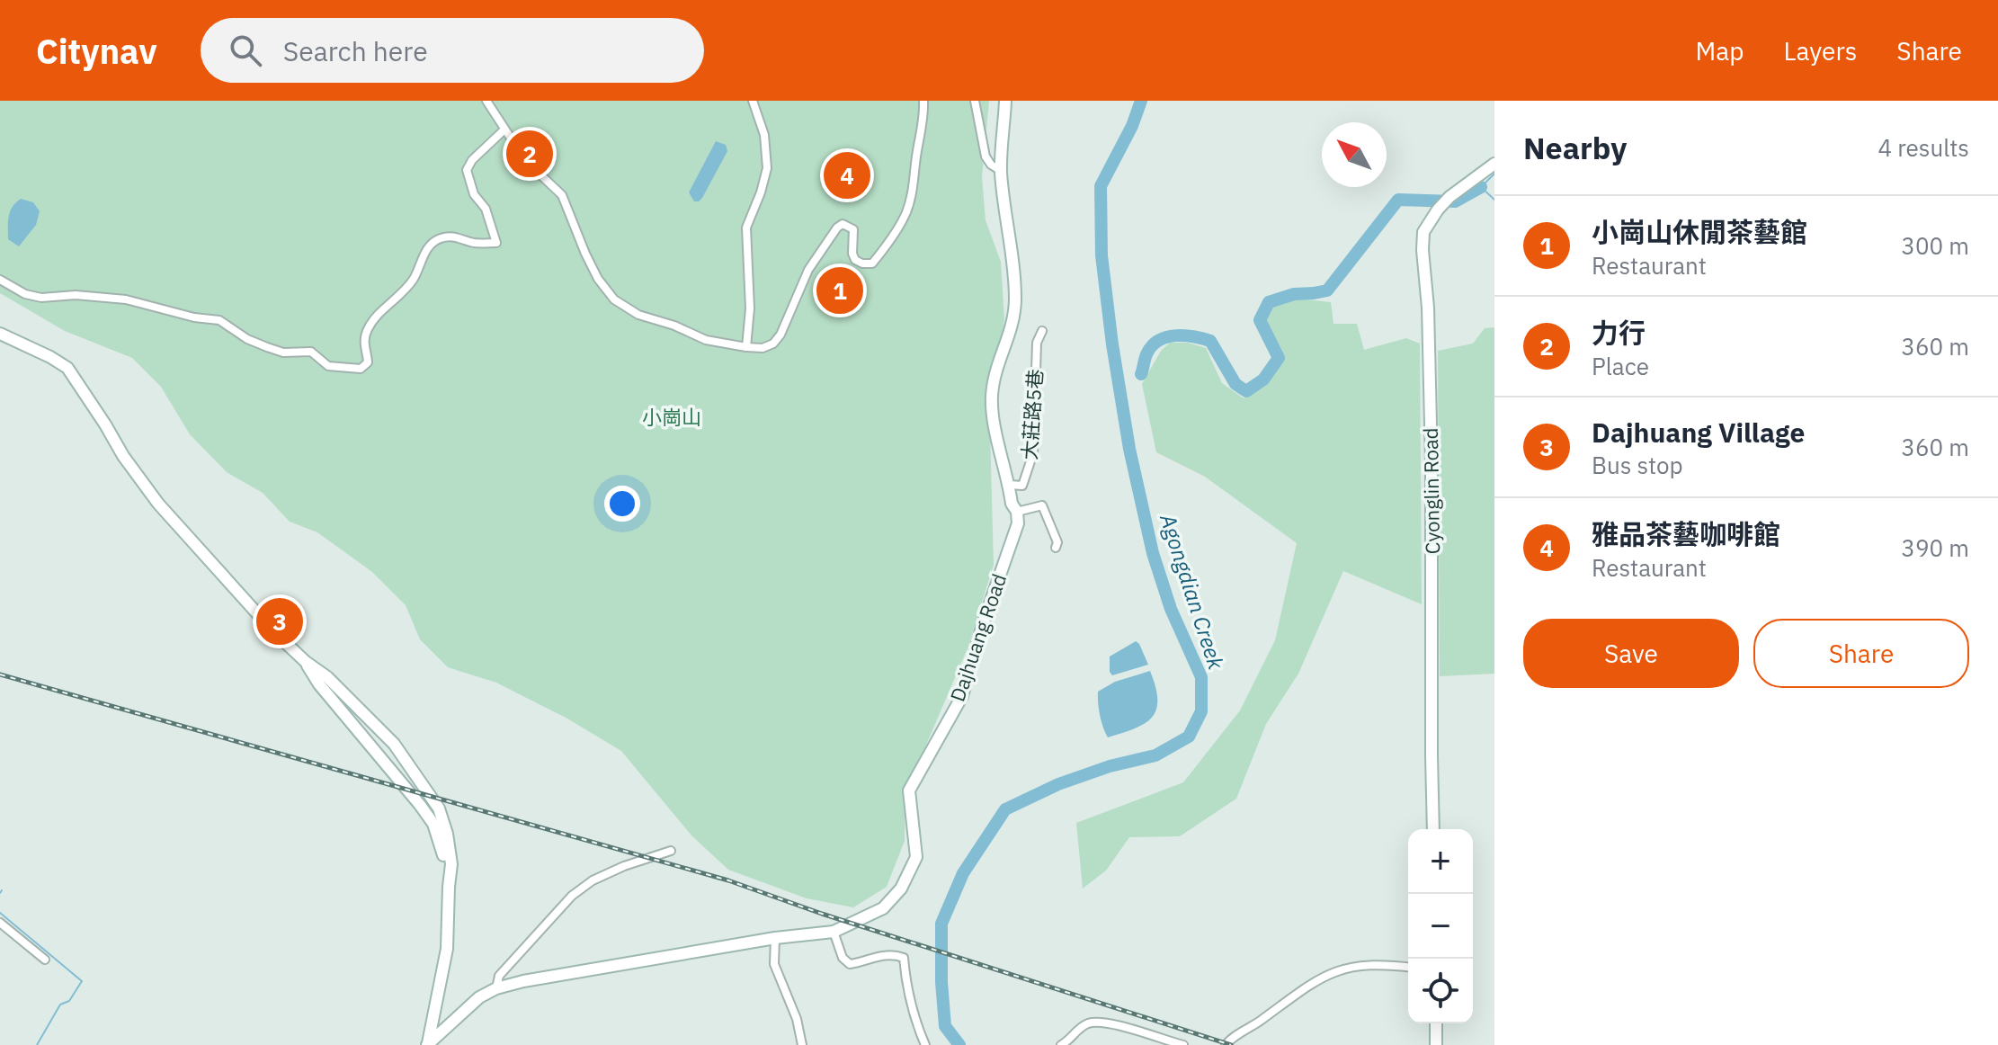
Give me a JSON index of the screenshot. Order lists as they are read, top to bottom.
{
  "streets": {
    "street": ["大莊路5巷", "Cyonglin Road", "Dajhuang Road"]
  },
  "crossings": [
    ["大莊路5巷", "Dajhuang Road"]
  ],
  "water": ["Agongdian Creek"],
  "parks": ["小崗山"],
  "north": "top left",
  "page": {
    "header": "Citynav",
    "search": "Search here",
    "nav": ["Map", "Layers", "Share"],
    "heading": ["Nearby", "4 results"],
    "pins": [
      "2",
      "4",
      "1",
      "3"
    ],
    "list": [
      {
        "mark": "1",
        "name": "小崗山休閒茶藝館",
        "note": "Restaurant",
        "value": "300 m"
      },
      {
        "mark": "2",
        "name": "力行",
        "note": "Place",
        "value": "360 m"
      },
      {
        "mark": "3",
        "name": "Dajhuang Village",
        "note": "Bus stop",
        "value": "360 m"
      },
      {
        "mark": "4",
        "name": "雅品茶藝咖啡館",
        "note": "Restaurant",
        "value": "390 m"
      }
    ],
    "buttons": ["Save", "Share"],
    "map_buttons": ["+", "−"]
  }
}
